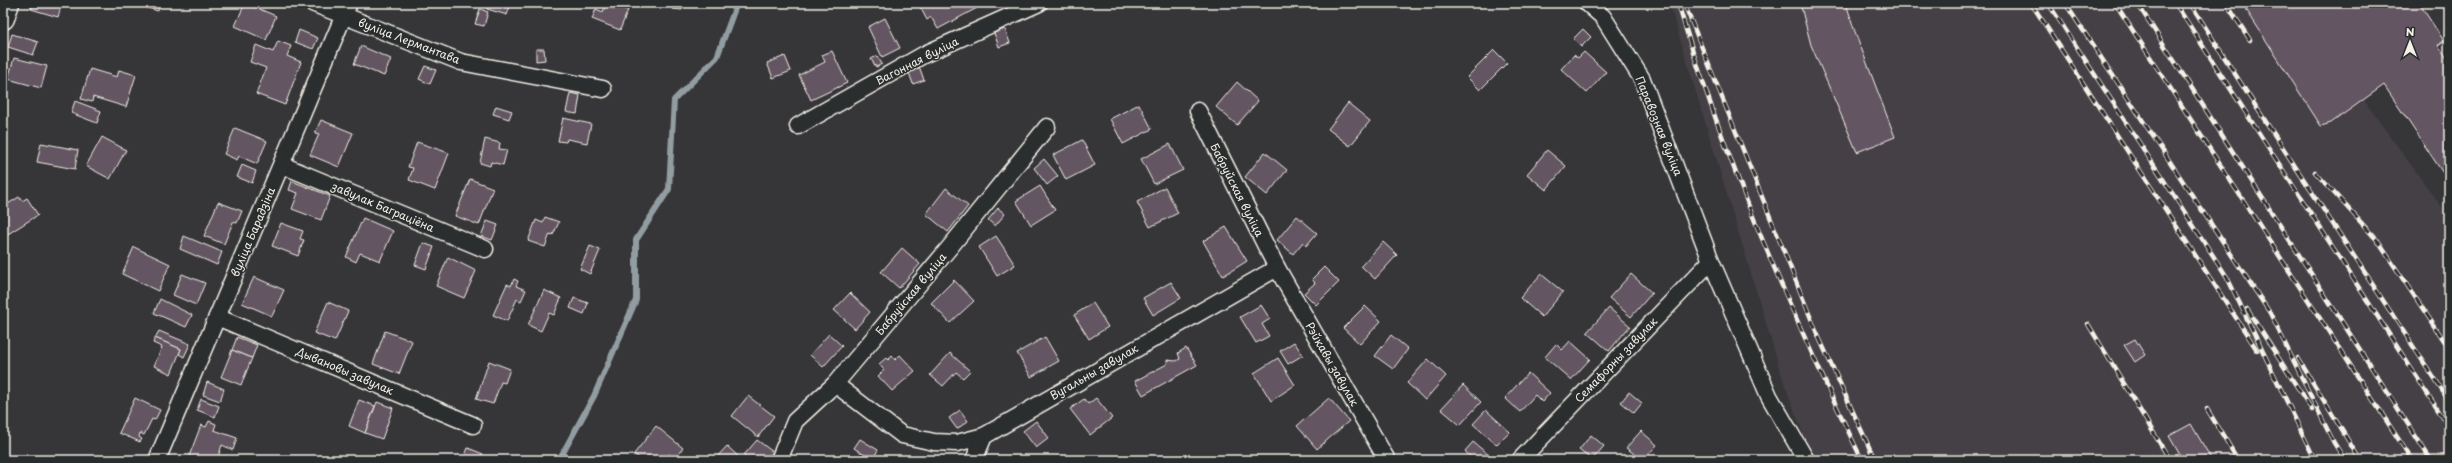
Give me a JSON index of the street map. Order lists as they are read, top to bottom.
{
  "streets": {
    "street": [
      "вуліца Лермантава",
      "Вагонная вуліца",
      "Паравозная вуліца",
      "Бабруйская вуліца",
      "завулак Баграціёна",
      "вуліца Барадзіна",
      "Семафорны завулак",
      "Рэйкавы завулак",
      "Дывановы завулак",
      "Вугальны завулак"
    ]
  },
  "crossings": [
    ["вуліца Лермантава", "вуліца Барадзіна"],
    ["Паравозная вуліца", "Семафорны завулак"],
    ["Бабруйская вуліца", "Рэйкавы завулак"],
    ["Бабруйская вуліца", "Вугальны завулак"],
    ["завулак Баграціёна", "вуліца Барадзіна"],
    ["вуліца Барадзіна", "Дывановы завулак"],
    ["Рэйкавы завулак", "Вугальны завулак"]
  ],
  "north": "top"
}
